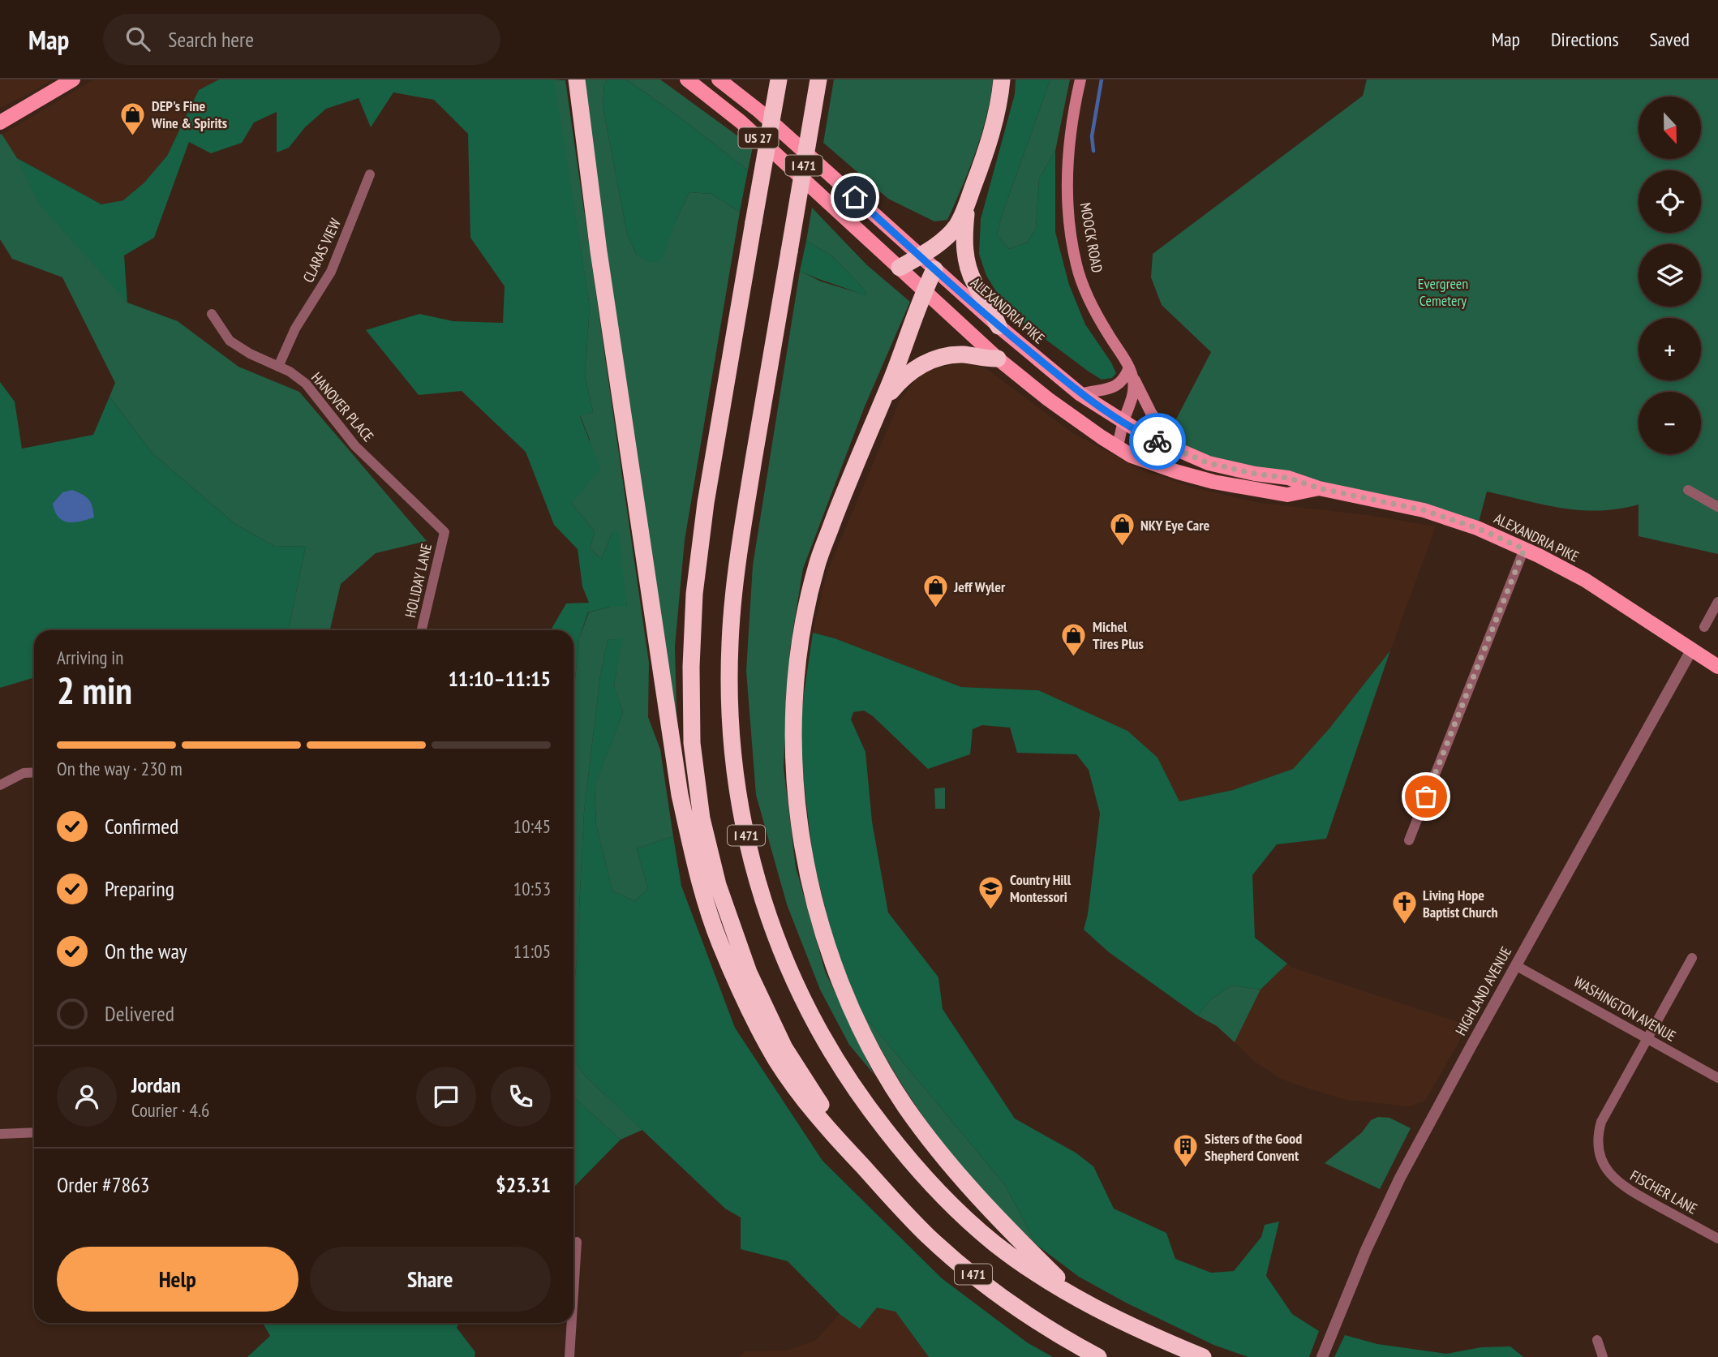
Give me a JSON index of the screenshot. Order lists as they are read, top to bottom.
{
  "streets": {
    "highway": ["I 471"],
    "main road": ["US 27", "MOOCK ROAD", "ALEXANDRIA PIKE"],
    "street": [
      "CLARAS VIEW",
      "HANOVER PLACE",
      "HOLIDAY LANE",
      "HIGHLAND AVENUE",
      "WASHINGTON AVENUE",
      "FISCHER LANE"
    ]
  },
  "crossings": [
    ["MOOCK ROAD", "ALEXANDRIA PIKE"],
    ["CLARAS VIEW", "HANOVER PLACE"],
    ["ALEXANDRIA PIKE", "HIGHLAND AVENUE"],
    ["HANOVER PLACE", "HOLIDAY LANE"],
    ["HIGHLAND AVENUE", "WASHINGTON AVENUE"],
    ["WASHINGTON AVENUE", "FISCHER LANE"]
  ],
  "parks": ["Evergreen Cemetery"],
  "places": {
    "shop": [
      "DEP's Fine Wine & Spirits",
      "NKY Eye Care",
      "Jeff Wyler",
      "Michel Tires Plus"
    ],
    "school or university": ["Country Hill Montessori"],
    "church": ["Living Hope Baptist Church"],
    "building": ["Sisters of the Good Shepherd Convent"]
  },
  "north": "bottom",
  "page": {
    "header": "Map",
    "search": "Search here",
    "nav": ["Map", "Directions", "Saved"],
    "map_buttons": ["+", "−"],
    "heading": ["2 min", "Arriving in", "11:10–11:15"],
    "panel": [
      "Jordan",
      "Courier · 4.6",
      "Order #7863",
      "$23.31"
    ],
    "bar": "On the way · 230 m",
    "list": [
      ["Confirmed", "10:45"],
      ["Preparing", "10:53"],
      ["On the way", "11:05"],
      "Delivered"
    ],
    "buttons": ["Help", "Share"]
  }
}
